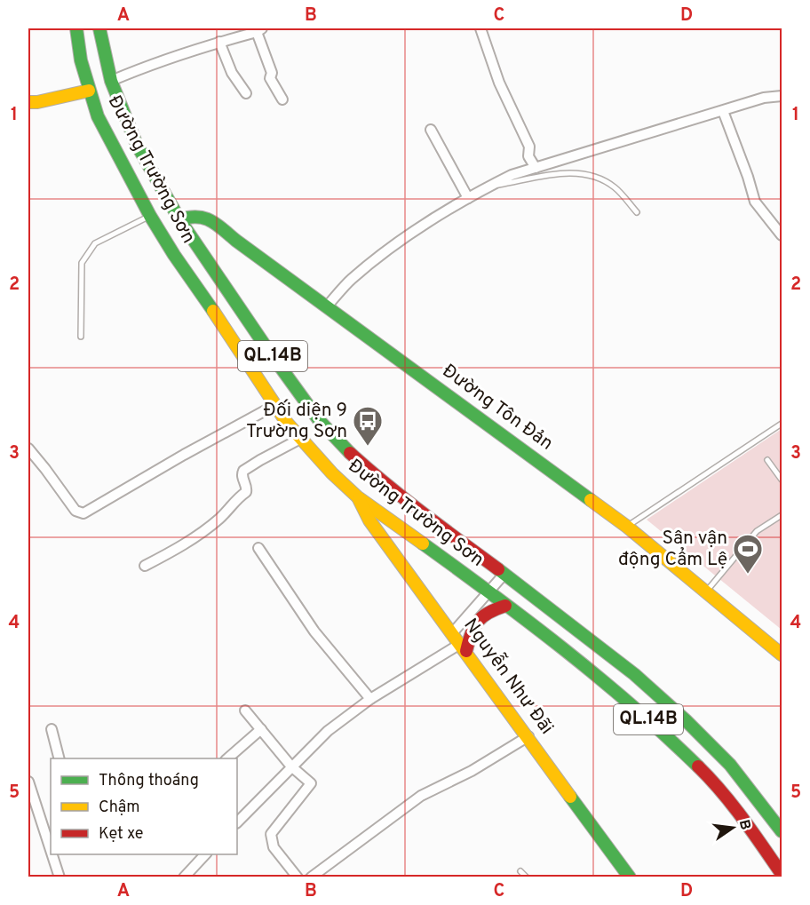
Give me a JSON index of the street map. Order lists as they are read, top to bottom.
{
  "streets": {
    "main road": [
      "Đường Trường Sơn",
      "QL.14B",
      "Đường Tôn Đản",
      "Nguyễn Như Đãi"
    ]
  },
  "crossings": [
    ["Đường Trường Sơn", "Đường Tôn Đản"],
    ["Đường Trường Sơn", "Nguyễn Như Đãi"]
  ],
  "places": {
    "bus stop": ["Đối diện 9 Trường Sơn"],
    "sports": ["Sân vận động Cẩm Lệ"]
  },
  "legend": ["Thông thoáng", "Chậm", "Kẹt xe"],
  "north": "right",
  "grid": {
    "columns": [
      "A",
      "B",
      "C",
      "D"
    ],
    "rows": [
      "1",
      "2",
      "3",
      "4",
      "5"
    ]
  }
}
